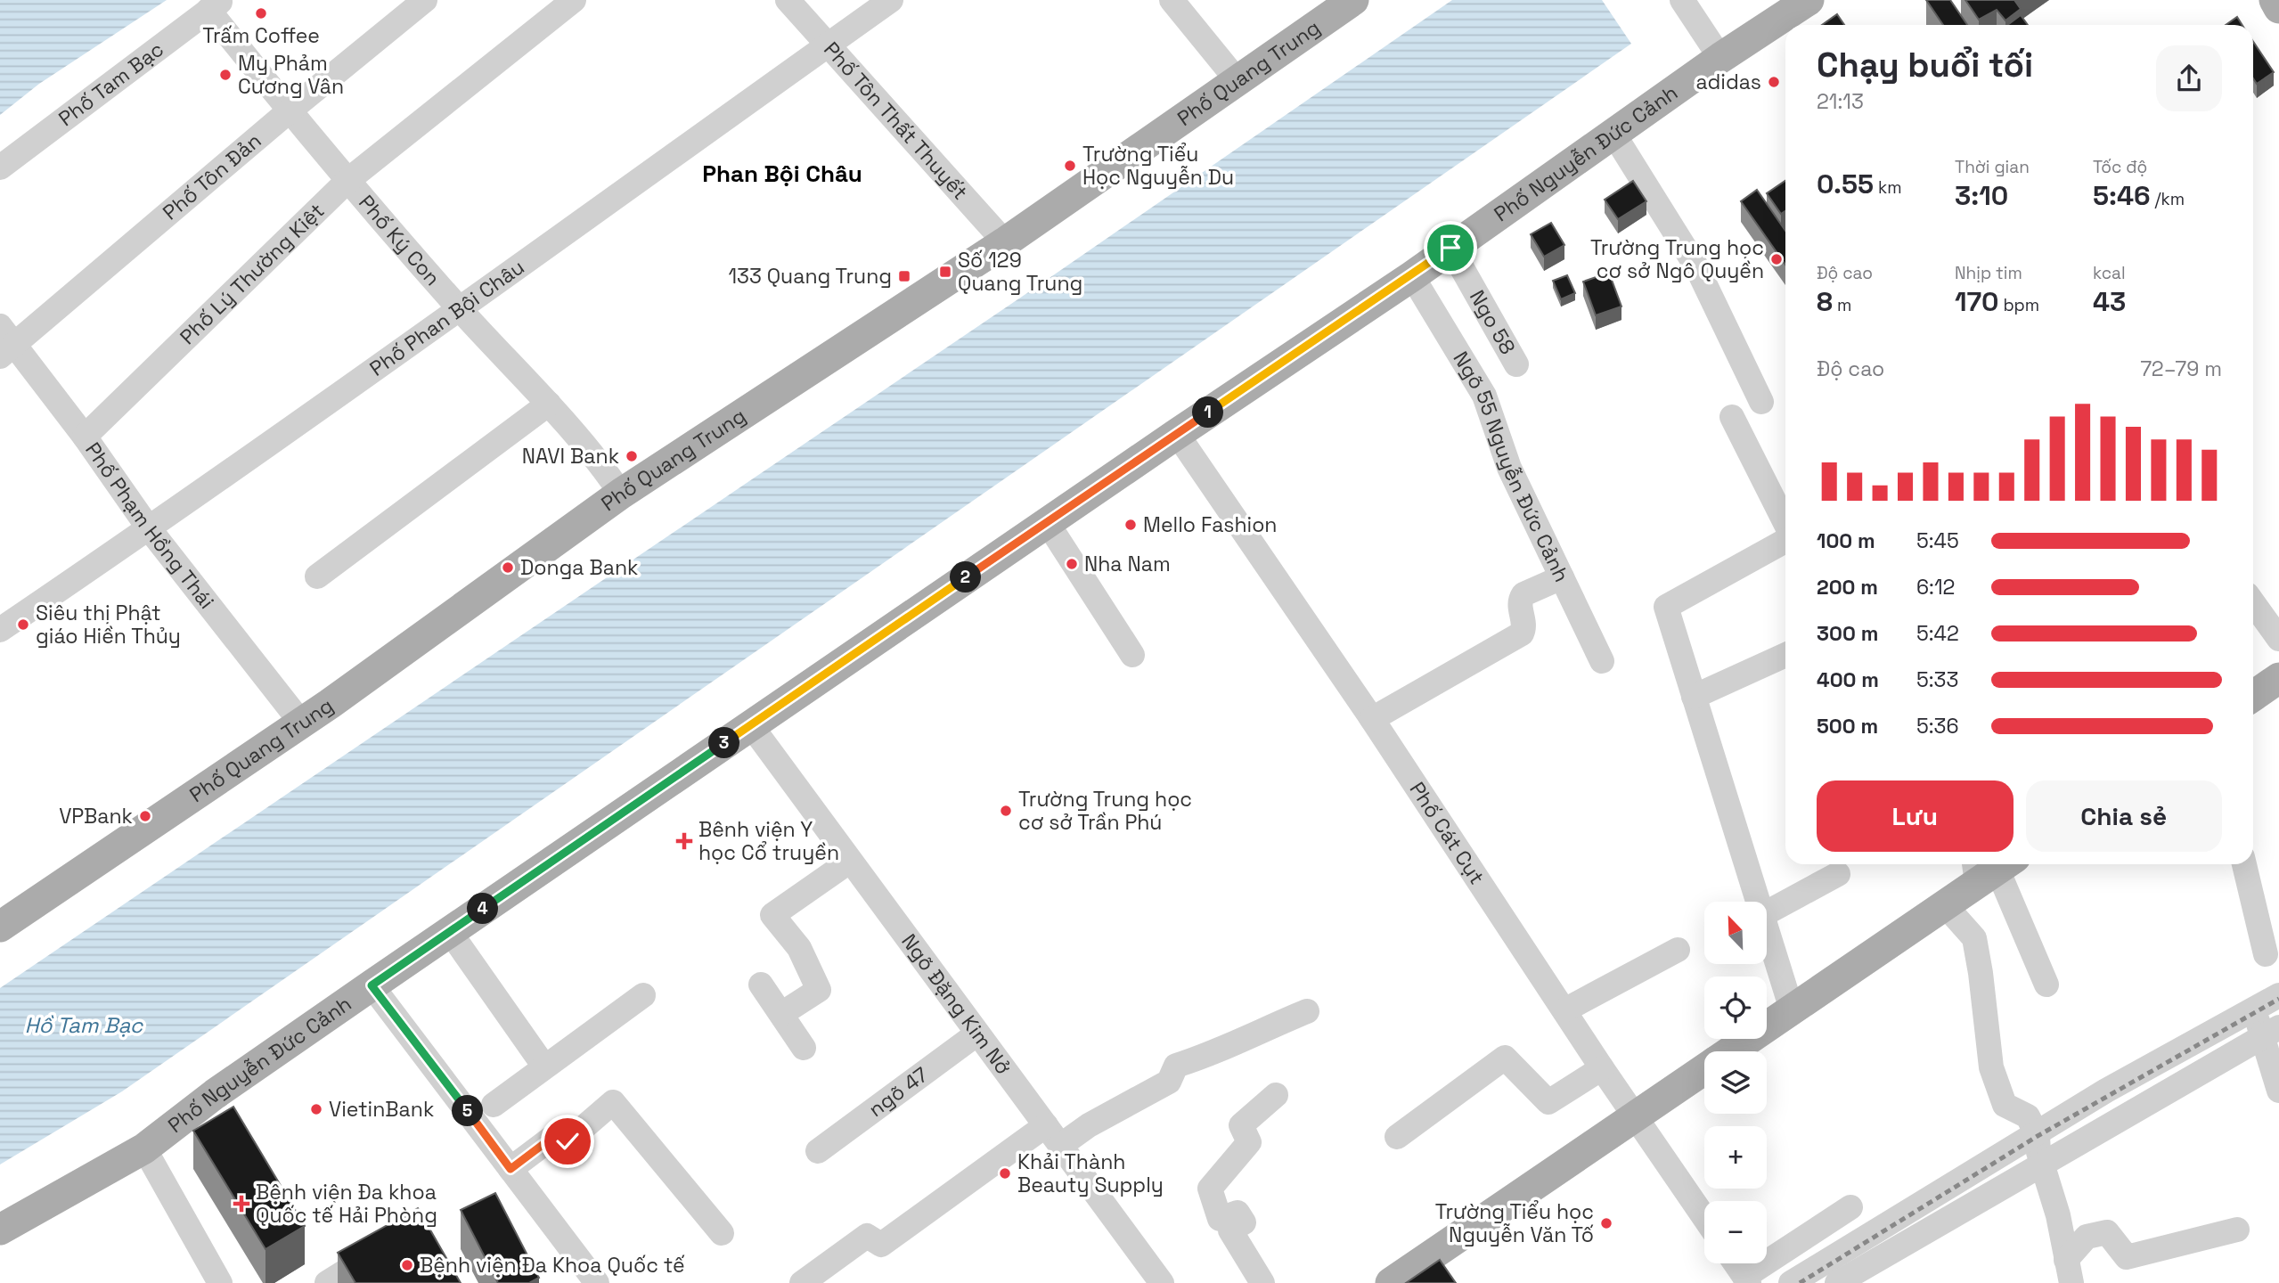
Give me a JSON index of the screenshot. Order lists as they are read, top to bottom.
{
  "streets": {
    "main road": ["Phố Quang Trung", "Phố Nguyễn Đức Cảnh"],
    "street": [
      "Phố Tam Bạc",
      "Phố Tôn Thất Thuyết",
      "Phố Tôn Đản",
      "Phố Ký Con",
      "Phố Lý Thường Kiệt",
      "Phố Phan Bội Châu",
      "Ngo 58",
      "Ngõ 55 Nguyễn Đức Cảnh",
      "Phố Phạm Hồng Thái",
      "Phố Cát Cụt",
      "Ngõ Đặng Kim Nở",
      "ngõ 47"
    ]
  },
  "crossings": [
    ["Phố Quang Trung", "Phố Tôn Thất Thuyết"],
    ["Phố Quang Trung", "Phố Ký Con"],
    ["Phố Quang Trung", "Phố Phạm Hồng Thái"],
    ["Phố Tam Bạc", "Phố Ký Con"],
    ["Phố Tôn Thất Thuyết", "Phố Phan Bội Châu"],
    ["Phố Nguyễn Đức Cảnh", "Ngo 58"],
    ["Phố Nguyễn Đức Cảnh", "Ngõ 55 Nguyễn Đức Cảnh"],
    ["Phố Nguyễn Đức Cảnh", "Phố Cát Cụt"],
    ["Phố Nguyễn Đức Cảnh", "Ngõ Đặng Kim Nở"],
    ["Phố Tôn Đản", "Phố Ký Con"],
    ["Phố Tôn Đản", "Phố Phạm Hồng Thái"],
    ["Phố Ký Con", "Phố Lý Thường Kiệt"],
    ["Phố Ký Con", "Phố Phan Bội Châu"],
    ["Phố Lý Thường Kiệt", "Phố Phạm Hồng Thái"],
    ["Phố Phan Bội Châu", "Phố Phạm Hồng Thái"],
    ["Ngõ Đặng Kim Nở", "ngõ 47"]
  ],
  "districts": ["Phan Bội Châu"],
  "water": ["Hồ Tam Bạc"],
  "places": {
    "other": [
      "Trấm Coffee",
      "My Phảm Cương Vân",
      "adidas",
      "Trường Tiểu Học Nguyễn Du",
      "Trường Trung học cơ sở Ngô Quyền",
      "NAVI Bank",
      "Mello Fashion",
      "Nha Nam",
      "Donga Bank",
      "Siêu thị Phật giáo Hiền Thủy",
      "Trường Trung học cơ sở Trần Phú",
      "VPBank",
      "VietinBank",
      "Khải Thành Beauty Supply",
      "Trường Tiểu học Nguyễn Văn Tố",
      "Bệnh viện Đa Khoa Quốc tế"
    ],
    "transit": ["Số 129 Quang Trung", "133 Quang Trung"],
    "health": ["Bênh viện Y học Cổ truyền", "Bệnh viện Đa khoa Quốc tế Hải Phòng"]
  },
  "north": "top left",
  "page": {
    "heading": ["Chạy buổi tối", "21:13"],
    "stats": [
      ["0.55 km"],
      ["Thời gian", "3:10"],
      ["Tốc độ", "5:46 /km"],
      ["Độ cao", "8 m"],
      ["Nhịp tim", "170 bpm"],
      ["kcal", "43"]
    ],
    "chart": ["Độ cao", "72–79 m"],
    "pins": [
      "1",
      "2",
      "3",
      "4",
      "5"
    ],
    "list": [
      {
        "name": "100 m",
        "note": "5:45"
      },
      {
        "name": "200 m",
        "note": "6:12"
      },
      {
        "name": "300 m",
        "note": "5:42"
      },
      {
        "name": "400 m",
        "note": "5:33"
      },
      {
        "name": "500 m",
        "note": "5:36"
      }
    ],
    "buttons": ["Lưu", "Chia sẻ"],
    "map_buttons": ["+", "−"]
  }
}
